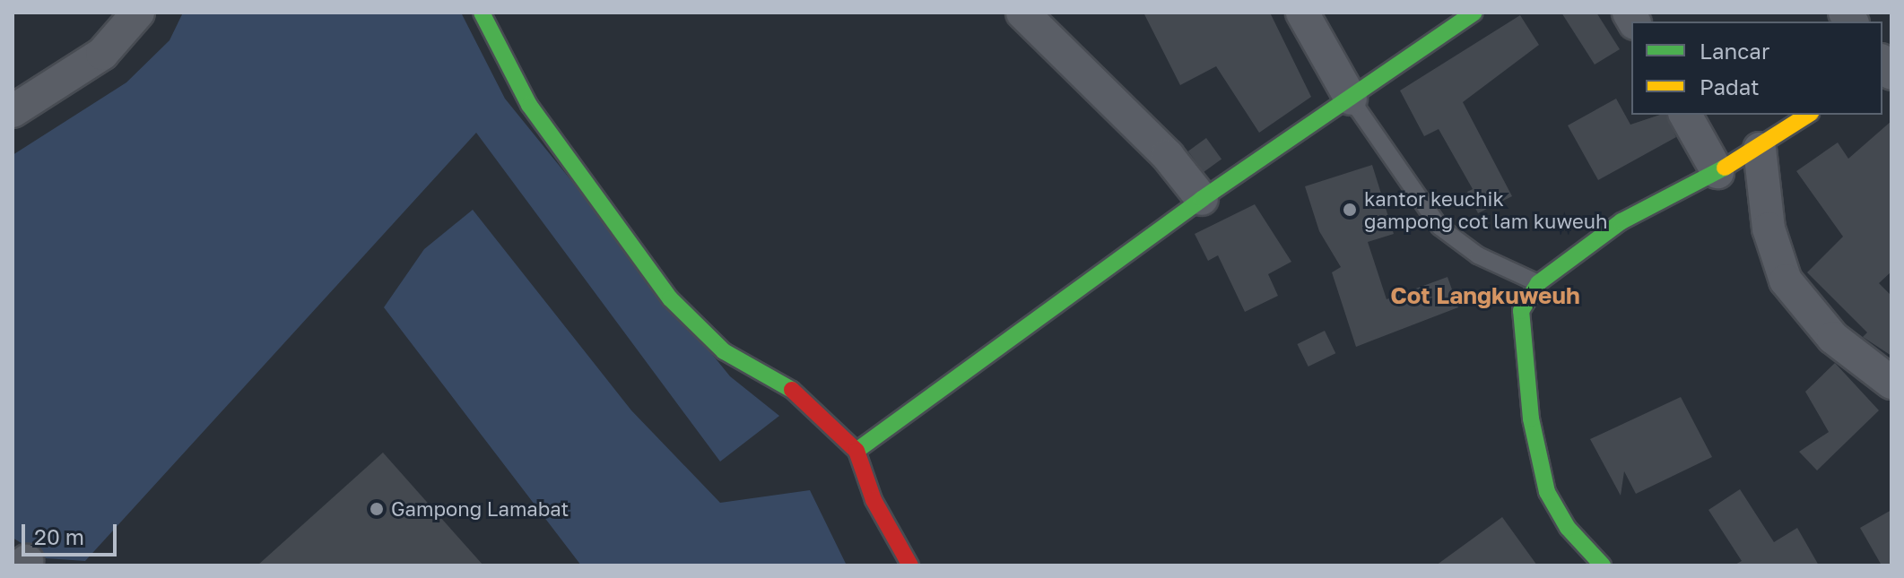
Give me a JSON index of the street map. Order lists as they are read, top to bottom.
{
  "districts": ["Cot Langkuweuh"],
  "places": ["kantor keuchik gampong cot lam kuweuh", "Gampong Lamabat"],
  "legend": ["Lancar", "Padat"],
  "scale_bar": "20 m"
}
